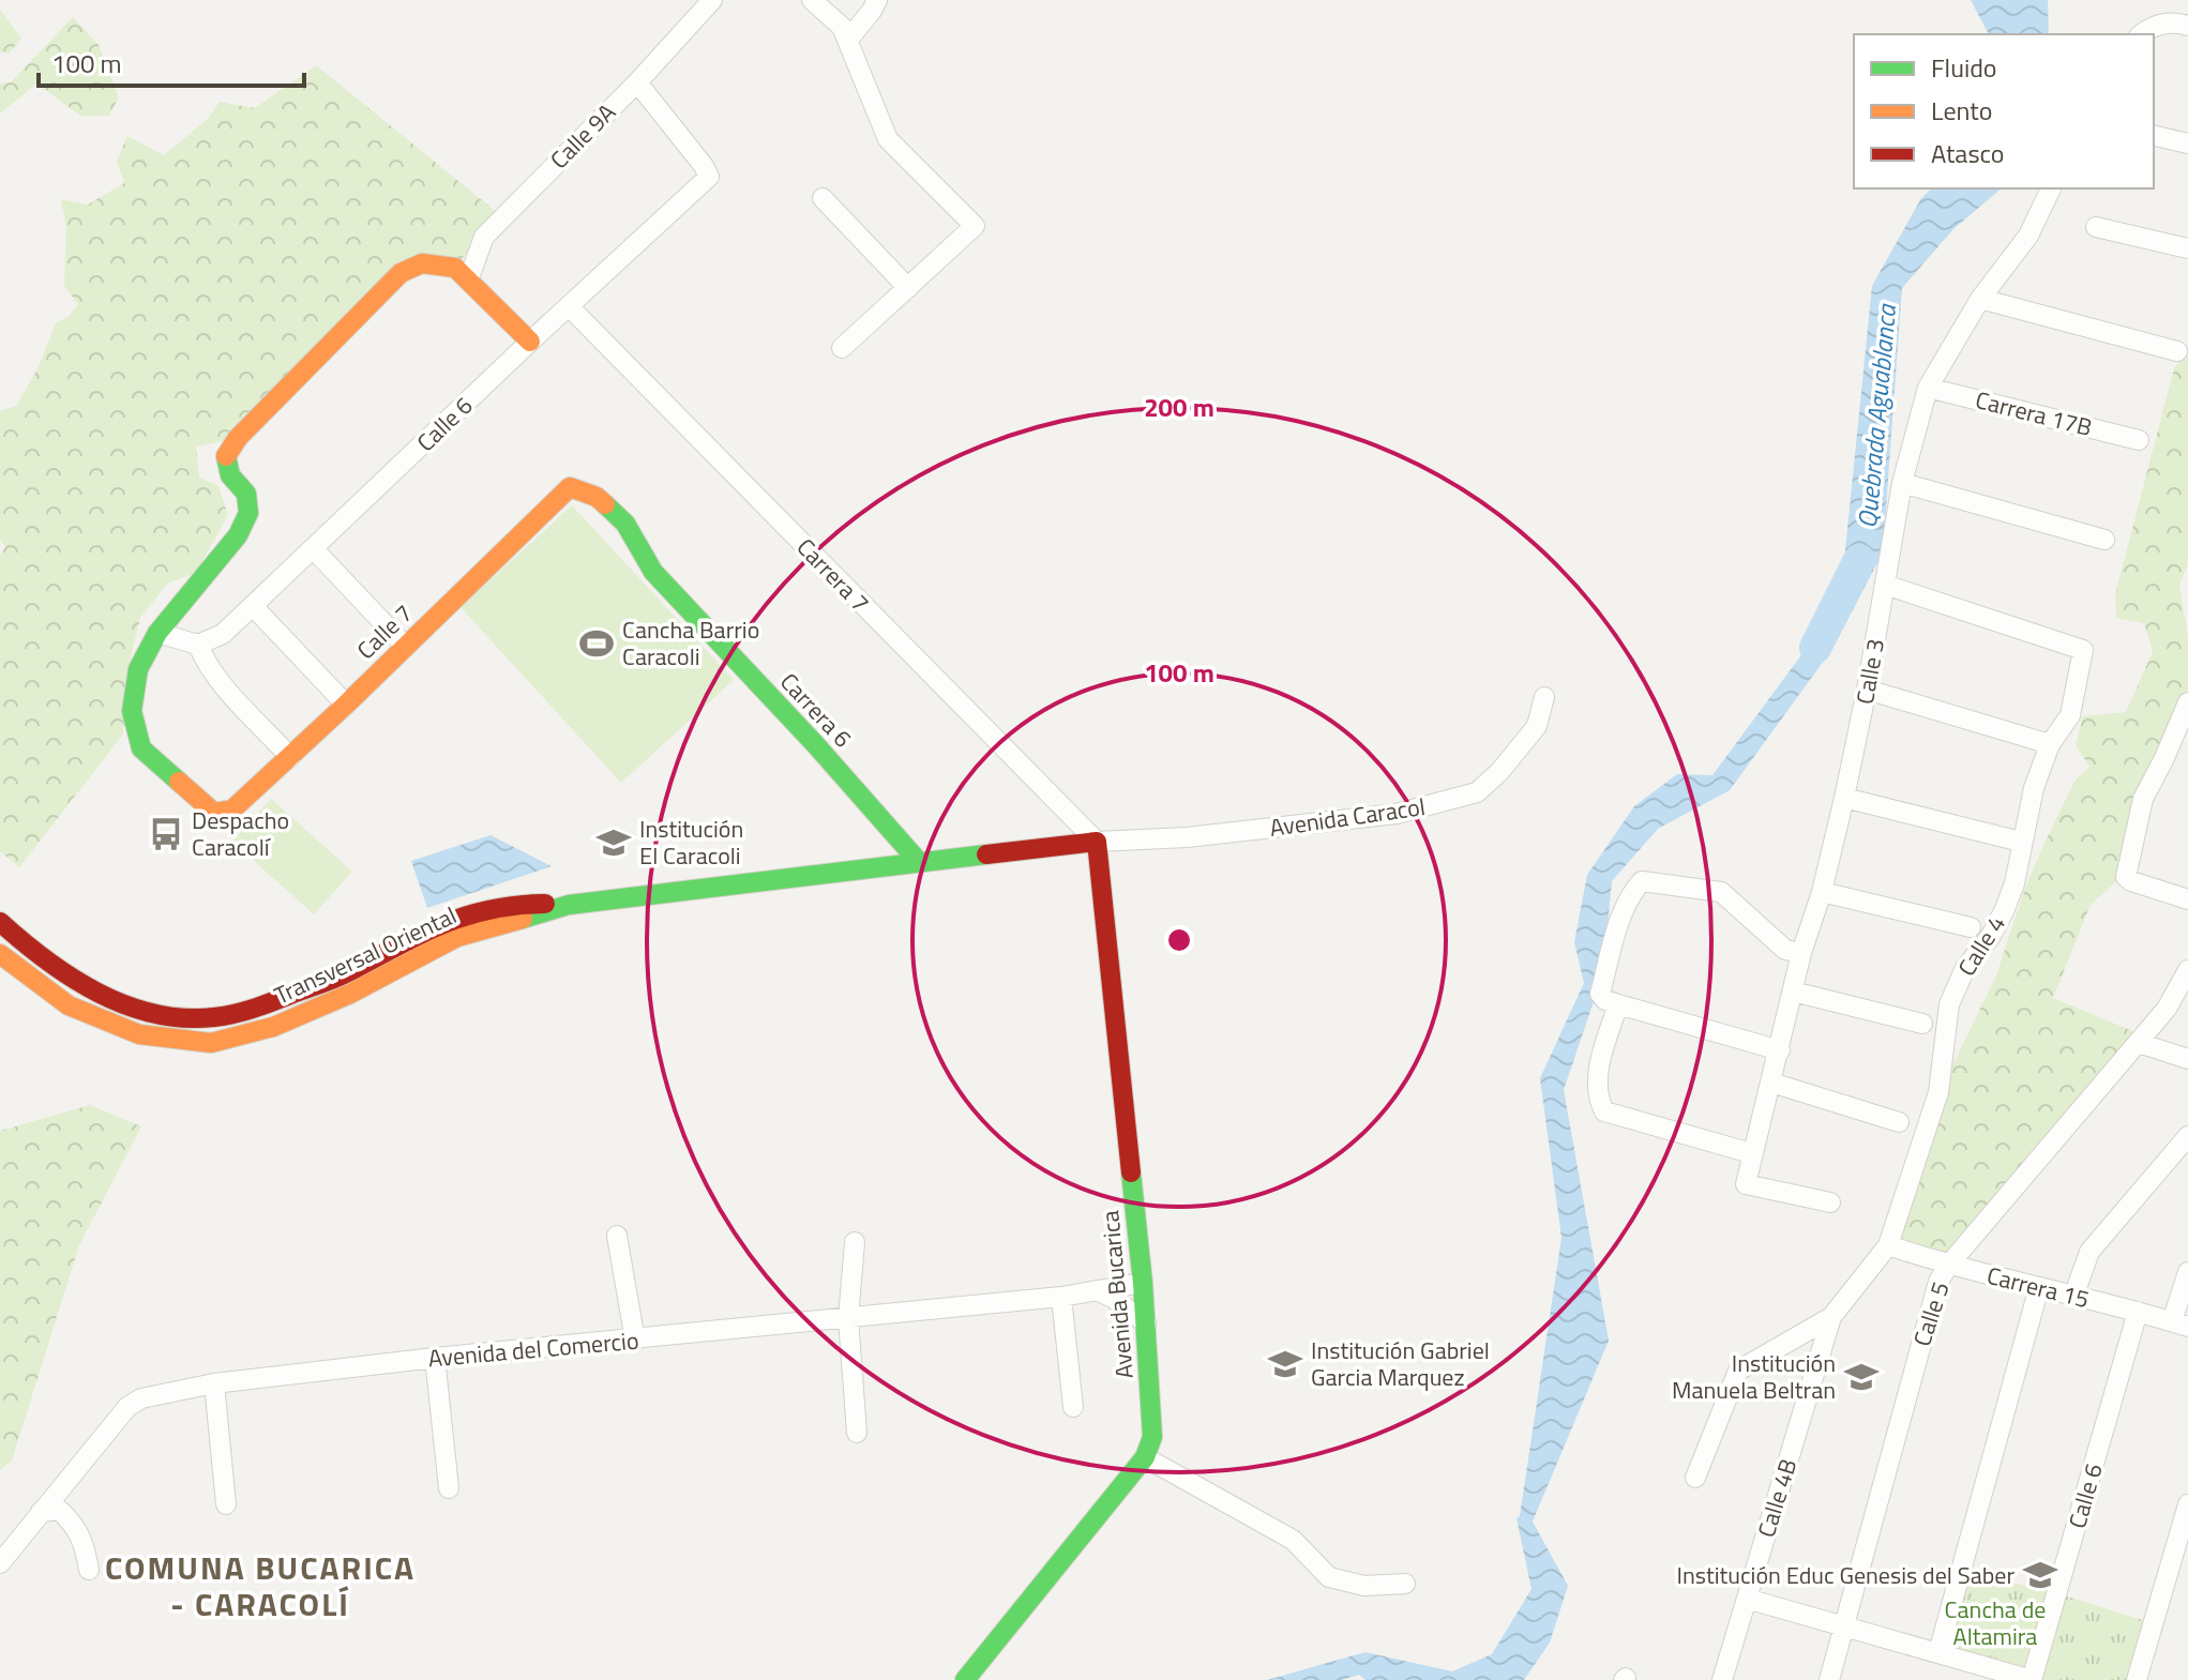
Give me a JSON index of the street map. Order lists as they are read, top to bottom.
{
  "streets": {
    "main road": [
      "Calle 7",
      "Carrera 6",
      "Transversal Oriental",
      "Avenida Bucarica"
    ],
    "street": [
      "Calle 9A",
      "Carrera 17B",
      "Calle 6",
      "Carrera 7",
      "Calle 3",
      "Avenida Caracol",
      "Calle 4",
      "Carrera 15",
      "Calle 5",
      "Avenida del Comercio",
      "Calle 4B"
    ]
  },
  "crossings": [
    ["Calle 9A", "Calle 6"],
    ["Carrera 17B", "Calle 3"],
    ["Calle 6", "Carrera 7"],
    ["Calle 6", "Carrera 15"],
    ["Carrera 7", "Avenida Caracol"],
    ["Carrera 7", "Transversal Oriental"],
    ["Carrera 7", "Avenida Bucarica"],
    ["Calle 7", "Carrera 6"],
    ["Calle 3", "Calle 4"],
    ["Carrera 6", "Transversal Oriental"],
    ["Avenida Caracol", "Transversal Oriental"],
    ["Avenida Caracol", "Avenida Bucarica"],
    ["Calle 4", "Carrera 15"],
    ["Transversal Oriental", "Avenida Bucarica"],
    ["Carrera 15", "Calle 5"],
    ["Avenida Bucarica", "Avenida del Comercio"]
  ],
  "districts": ["COMUNA BUCARICA - CARACOLÍ"],
  "water": ["Quebrada Aguablanca"],
  "parks": ["Cancha de Altamira"],
  "places": {
    "sports": ["Cancha Barrio Caracoli"],
    "bus stop": ["Despacho Caracolí"],
    "school or university": [
      "Institución El Caracoli",
      "Institución Gabriel Garcia Marquez",
      "Institución Manuela Beltran",
      "Institución Educ Genesis del Saber"
    ]
  },
  "legend": ["Fluido", "Lento", "Atasco"],
  "scale_bar": "100 m",
  "rings": ["200 m", "100 m"]
}
